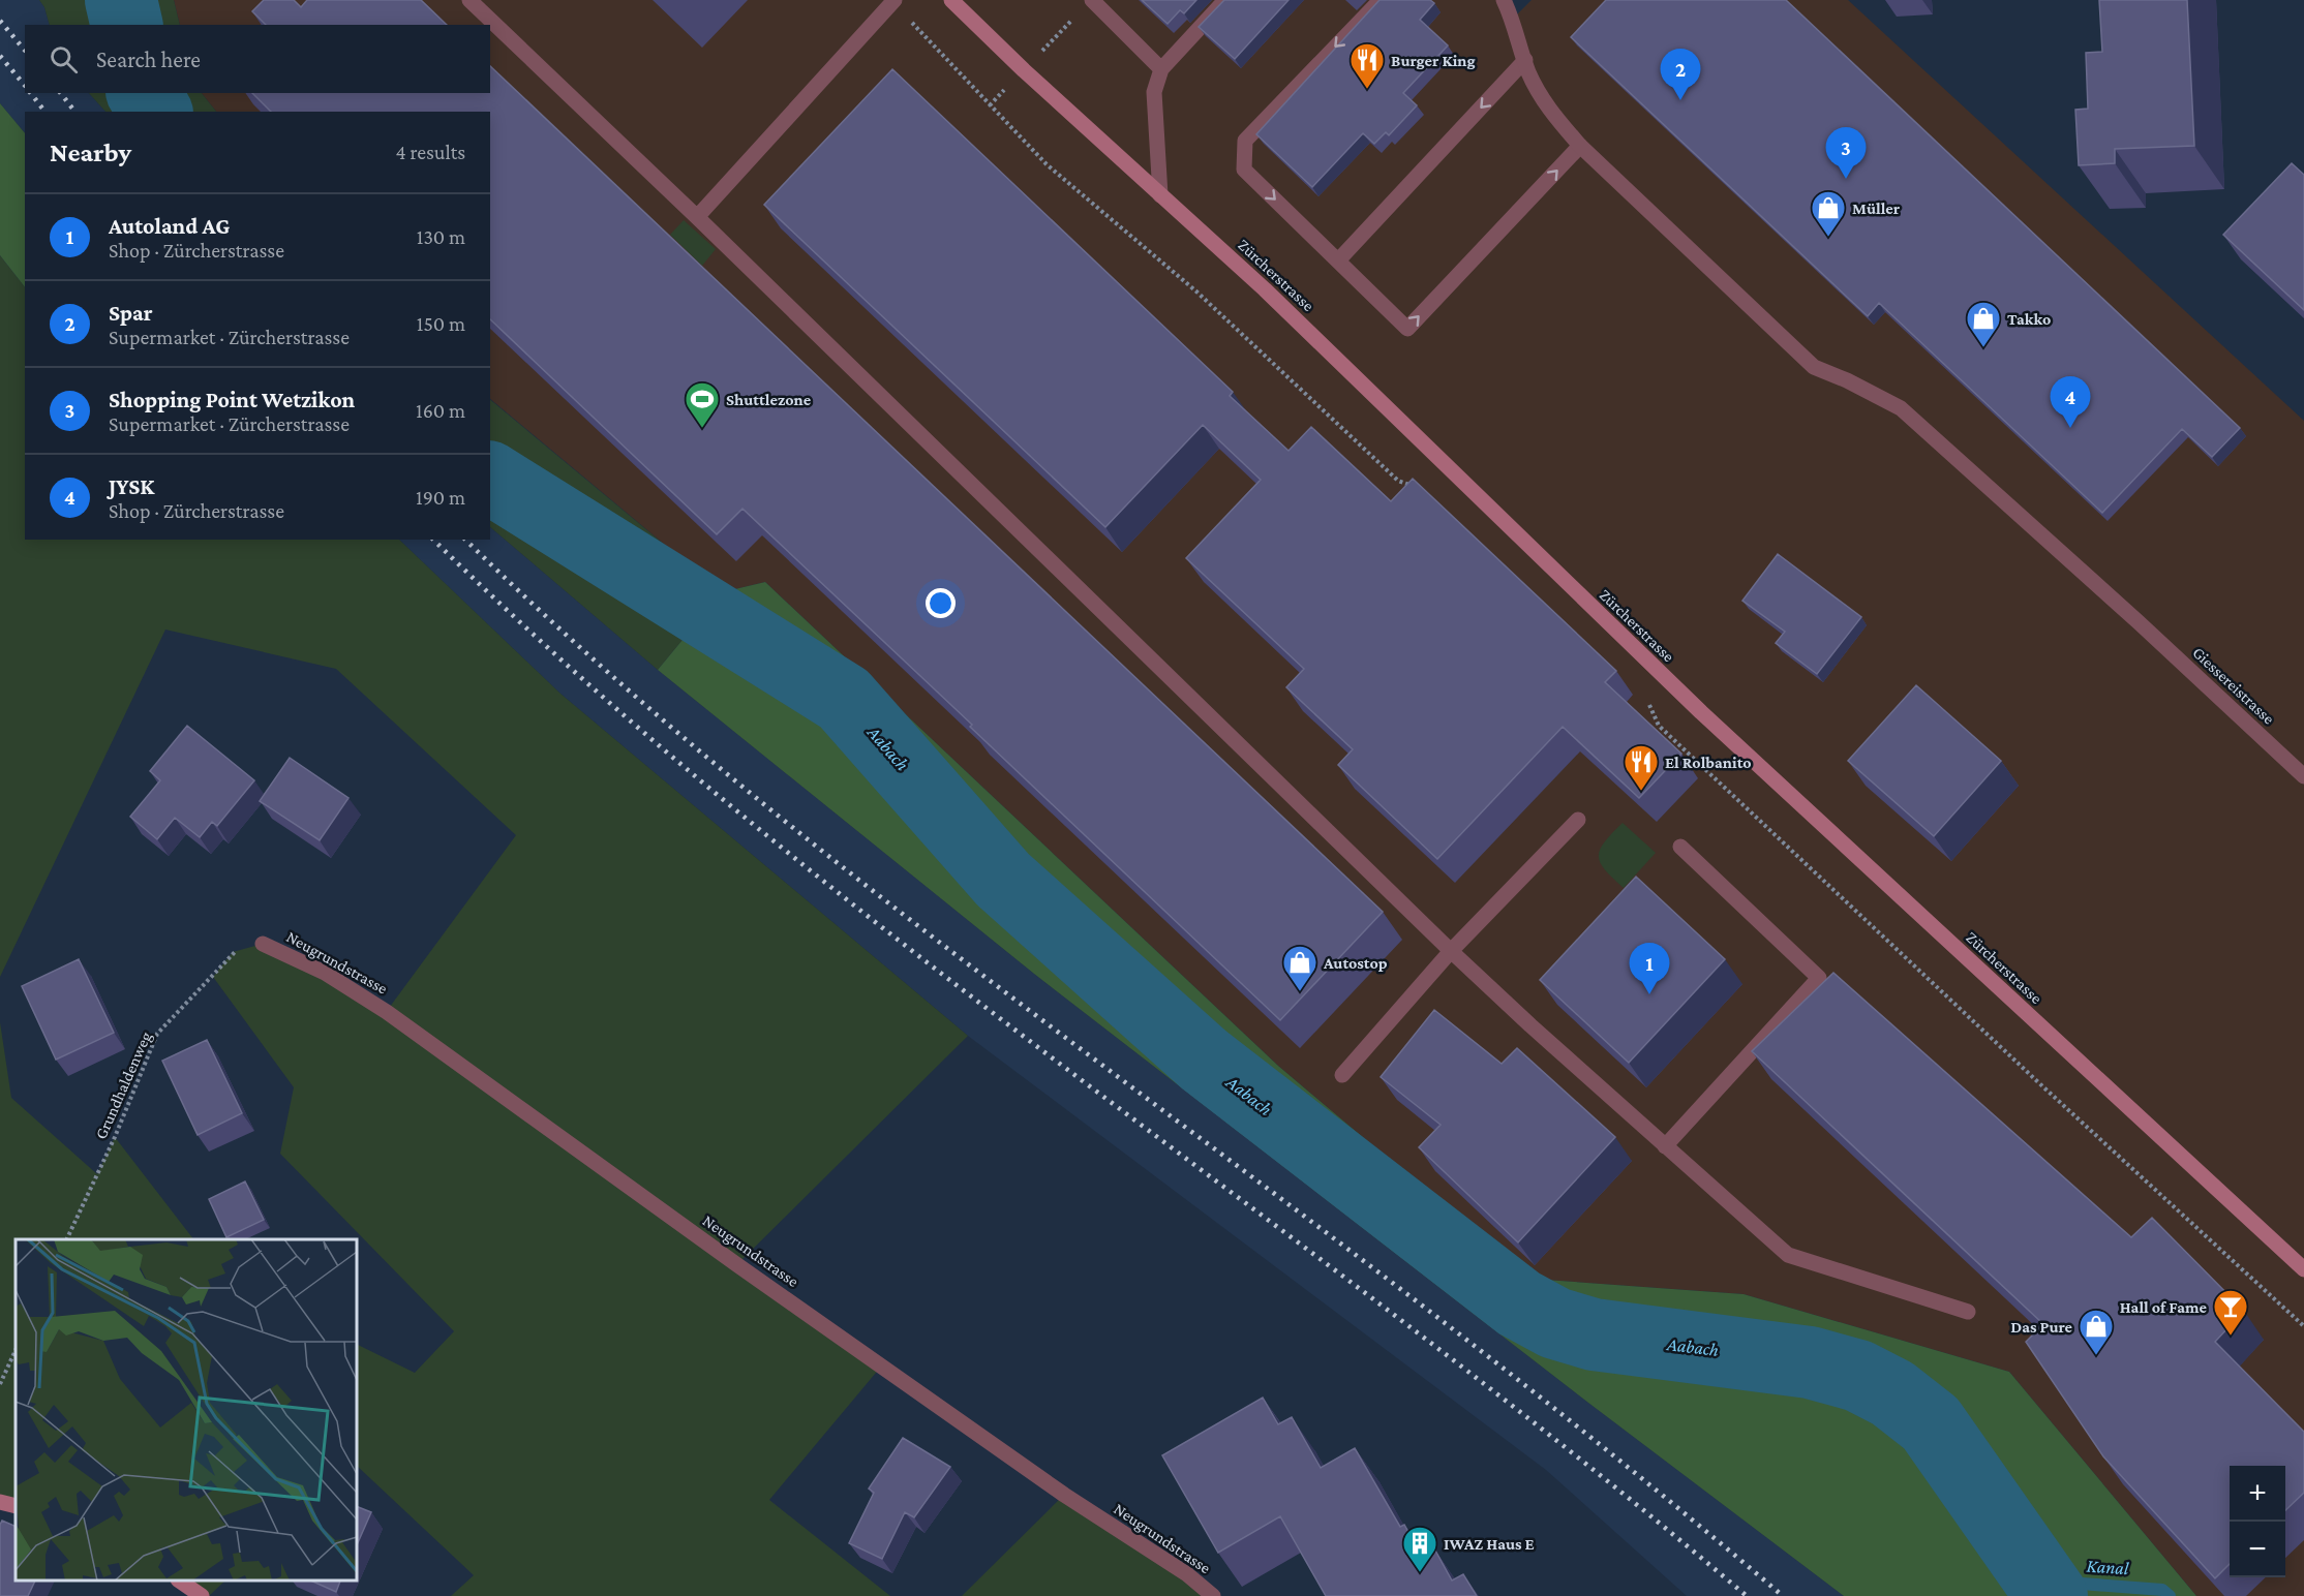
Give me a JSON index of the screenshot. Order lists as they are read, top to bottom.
{
  "streets": {
    "main road": ["Zürcherstrasse"],
    "street": ["Giessereistrasse", "Neugrundstrasse"],
    "path": ["Grundhaldenweg"]
  },
  "crossings": [
    ["Neugrundstrasse", "Grundhaldenweg"]
  ],
  "water": ["Aabach", "Kanal"],
  "places": {
    "restaurant": ["Burger King", "El Rolbanito"],
    "shop": [
      "Müller",
      "Takko",
      "Autostop",
      "Das Pure"
    ],
    "sports": ["Shuttlezone"],
    "bar": ["Hall of Fame"],
    "building": ["IWAZ Haus E"]
  },
  "page": {
    "search": "Search here",
    "pins": [
      "2",
      "3",
      "4",
      "1"
    ],
    "heading": ["Nearby", "4 results"],
    "list": [
      {
        "mark": "1",
        "name": "Autoland AG",
        "note": "Shop · Zürcherstrasse",
        "value": "130 m"
      },
      {
        "mark": "2",
        "name": "Spar",
        "note": "Supermarket · Zürcherstrasse",
        "value": "150 m"
      },
      {
        "mark": "3",
        "name": "Shopping Point Wetzikon",
        "note": "Supermarket · Zürcherstrasse",
        "value": "160 m"
      },
      {
        "mark": "4",
        "name": "JYSK",
        "note": "Shop · Zürcherstrasse",
        "value": "190 m"
      }
    ],
    "map_buttons": ["+", "−"]
  }
}
